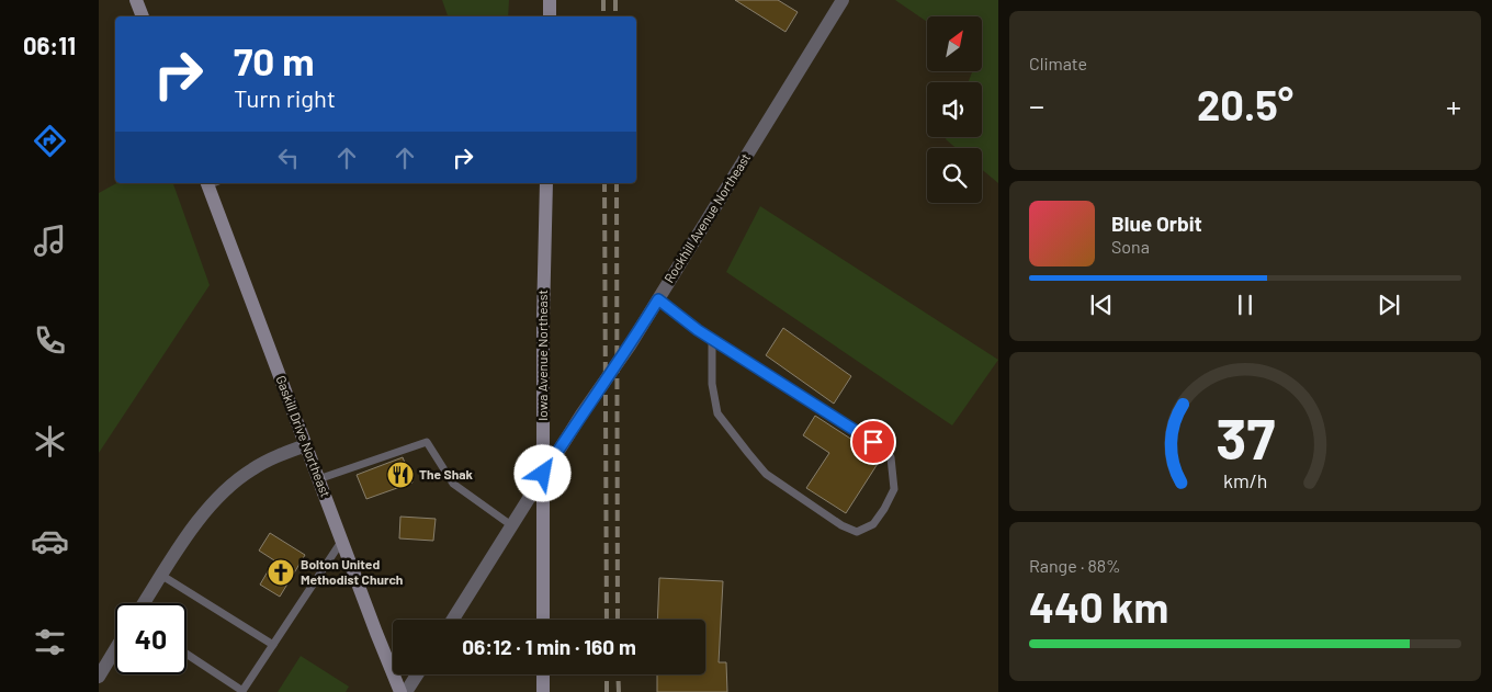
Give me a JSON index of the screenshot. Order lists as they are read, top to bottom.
{
  "streets": {
    "main road": ["Iowa Avenue Northeast", "Gaskill Drive Northeast"],
    "street": ["Rockhill Avenue Northeast"]
  },
  "crossings": [
    ["Rockhill Avenue Northeast", "Iowa Avenue Northeast"]
  ],
  "places": {
    "restaurant": ["The Shak"],
    "church": ["Bolton United Methodist Church"]
  },
  "north": "top right",
  "page": {
    "tabs": "06:11",
    "tile": [
      "Climate",
      ["Range · 88%", "440 km"]
    ],
    "turn": ["70 m", "Turn right"],
    "heat": ["−", "20.5°", "+"],
    "song": ["Blue Orbit", "Sona"],
    "limit": "40",
    "trip": "06:12 · 1 min · 160 m",
    "gauge": ["37", "km/h"]
  }
}
